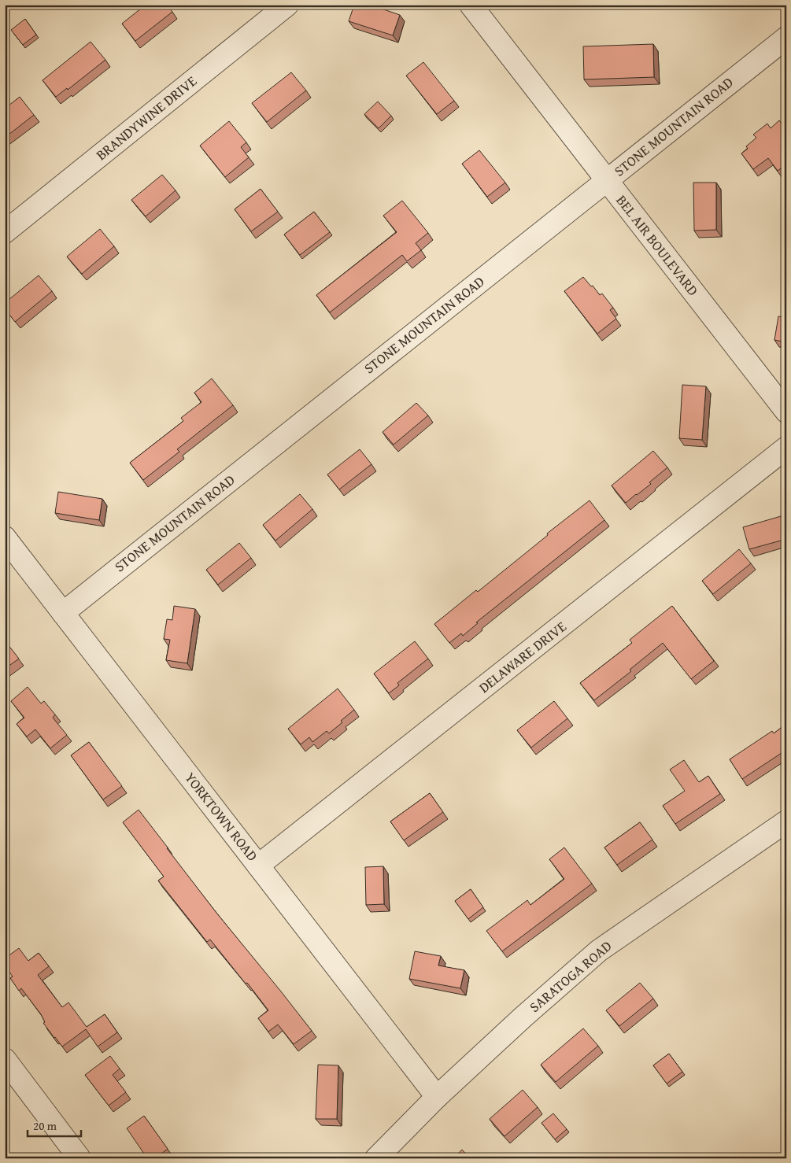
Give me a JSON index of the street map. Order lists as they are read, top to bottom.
{
  "streets": {
    "street": [
      "BRANDYWINE DRIVE",
      "STONE MOUNTAIN ROAD",
      "BEL AIR BOULEVARD",
      "DELAWARE DRIVE",
      "YORKTOWN ROAD",
      "SARATOGA ROAD"
    ]
  },
  "crossings": [
    ["STONE MOUNTAIN ROAD", "BEL AIR BOULEVARD"],
    ["STONE MOUNTAIN ROAD", "YORKTOWN ROAD"],
    ["DELAWARE DRIVE", "YORKTOWN ROAD"],
    ["YORKTOWN ROAD", "SARATOGA ROAD"]
  ],
  "scale_bar": "20 m"
}
